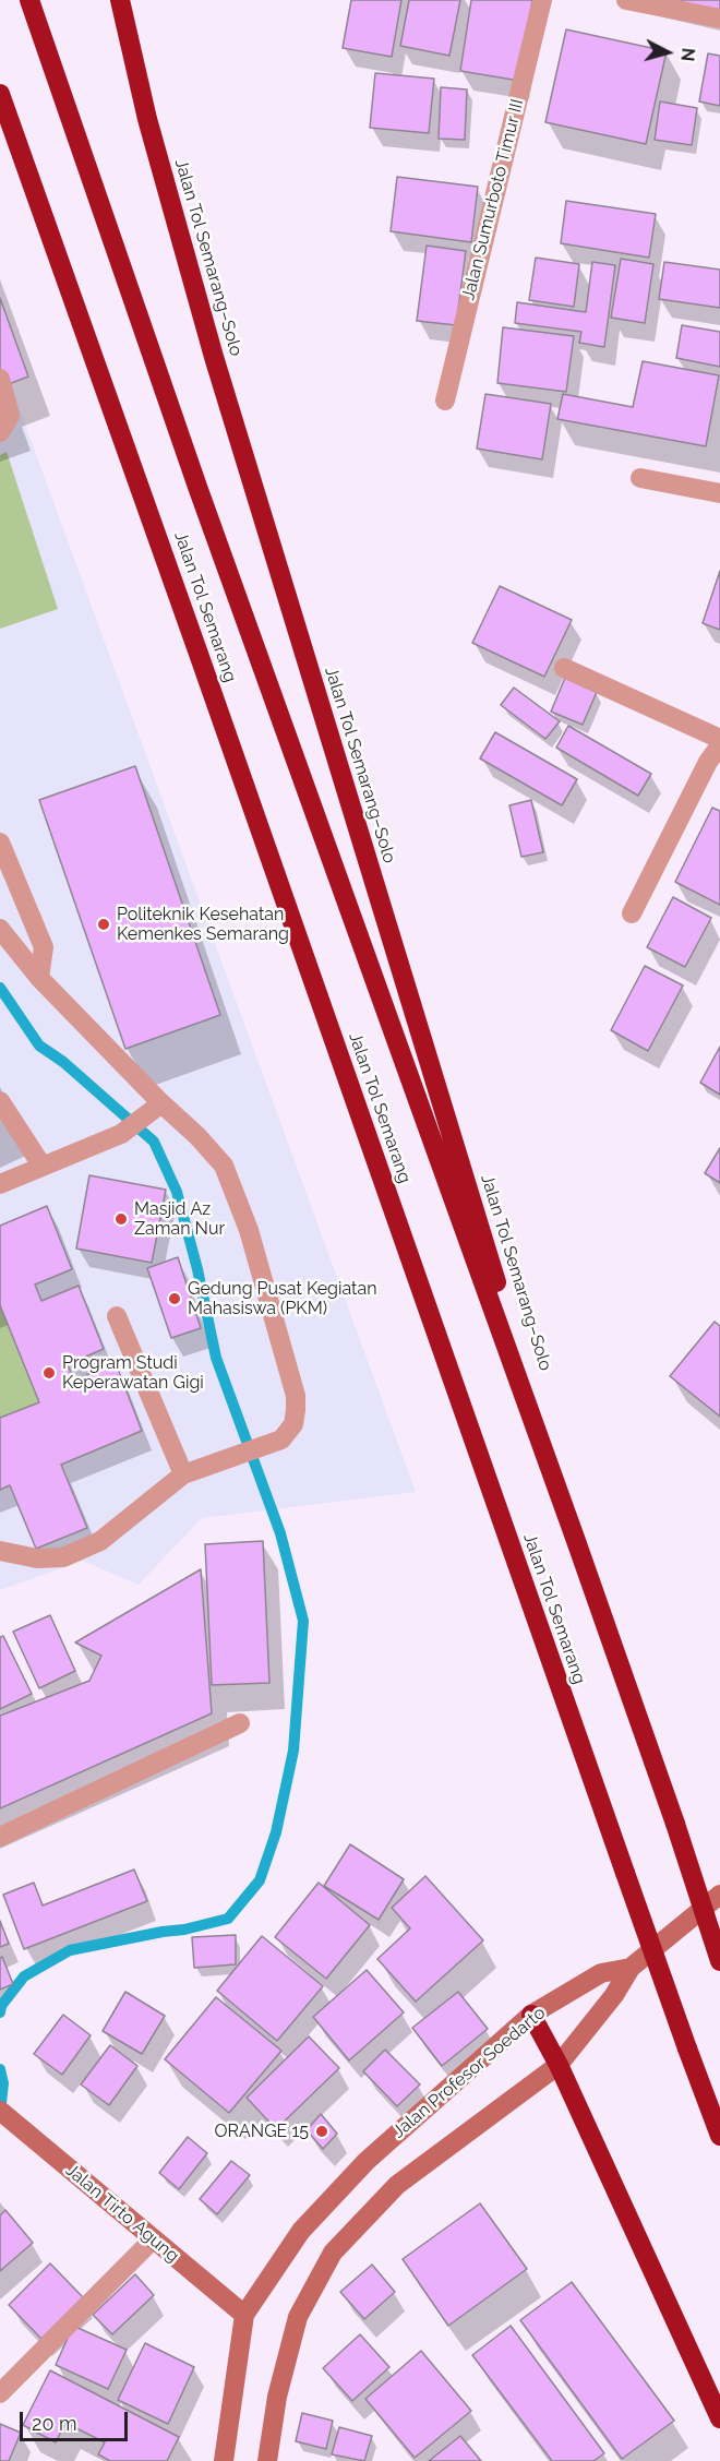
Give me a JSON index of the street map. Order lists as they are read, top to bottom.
{
  "streets": {
    "highway": ["Jalan Tol Semarang–Solo", "Jalan Tol Semarang"],
    "main road": ["Jalan Profesor Soedarto", "Jalan Tirto Agung"],
    "street": ["Jalan Sumurboto Timur III"]
  },
  "crossings": [
    ["Jalan Tol Semarang–Solo", "Jalan Tol Semarang"],
    ["Jalan Profesor Soedarto", "Jalan Tirto Agung"]
  ],
  "places": [
    "Politeknik Kesehatan Kemenkes Semarang",
    "Masjid Az Zaman Nur",
    "Gedung Pusat Kegiatan Mahasiswa (PKM)",
    "Program Studi Keperawatan Gigi",
    "ORANGE 15"
  ],
  "scale_bar": "20 m",
  "north": "right"
}
